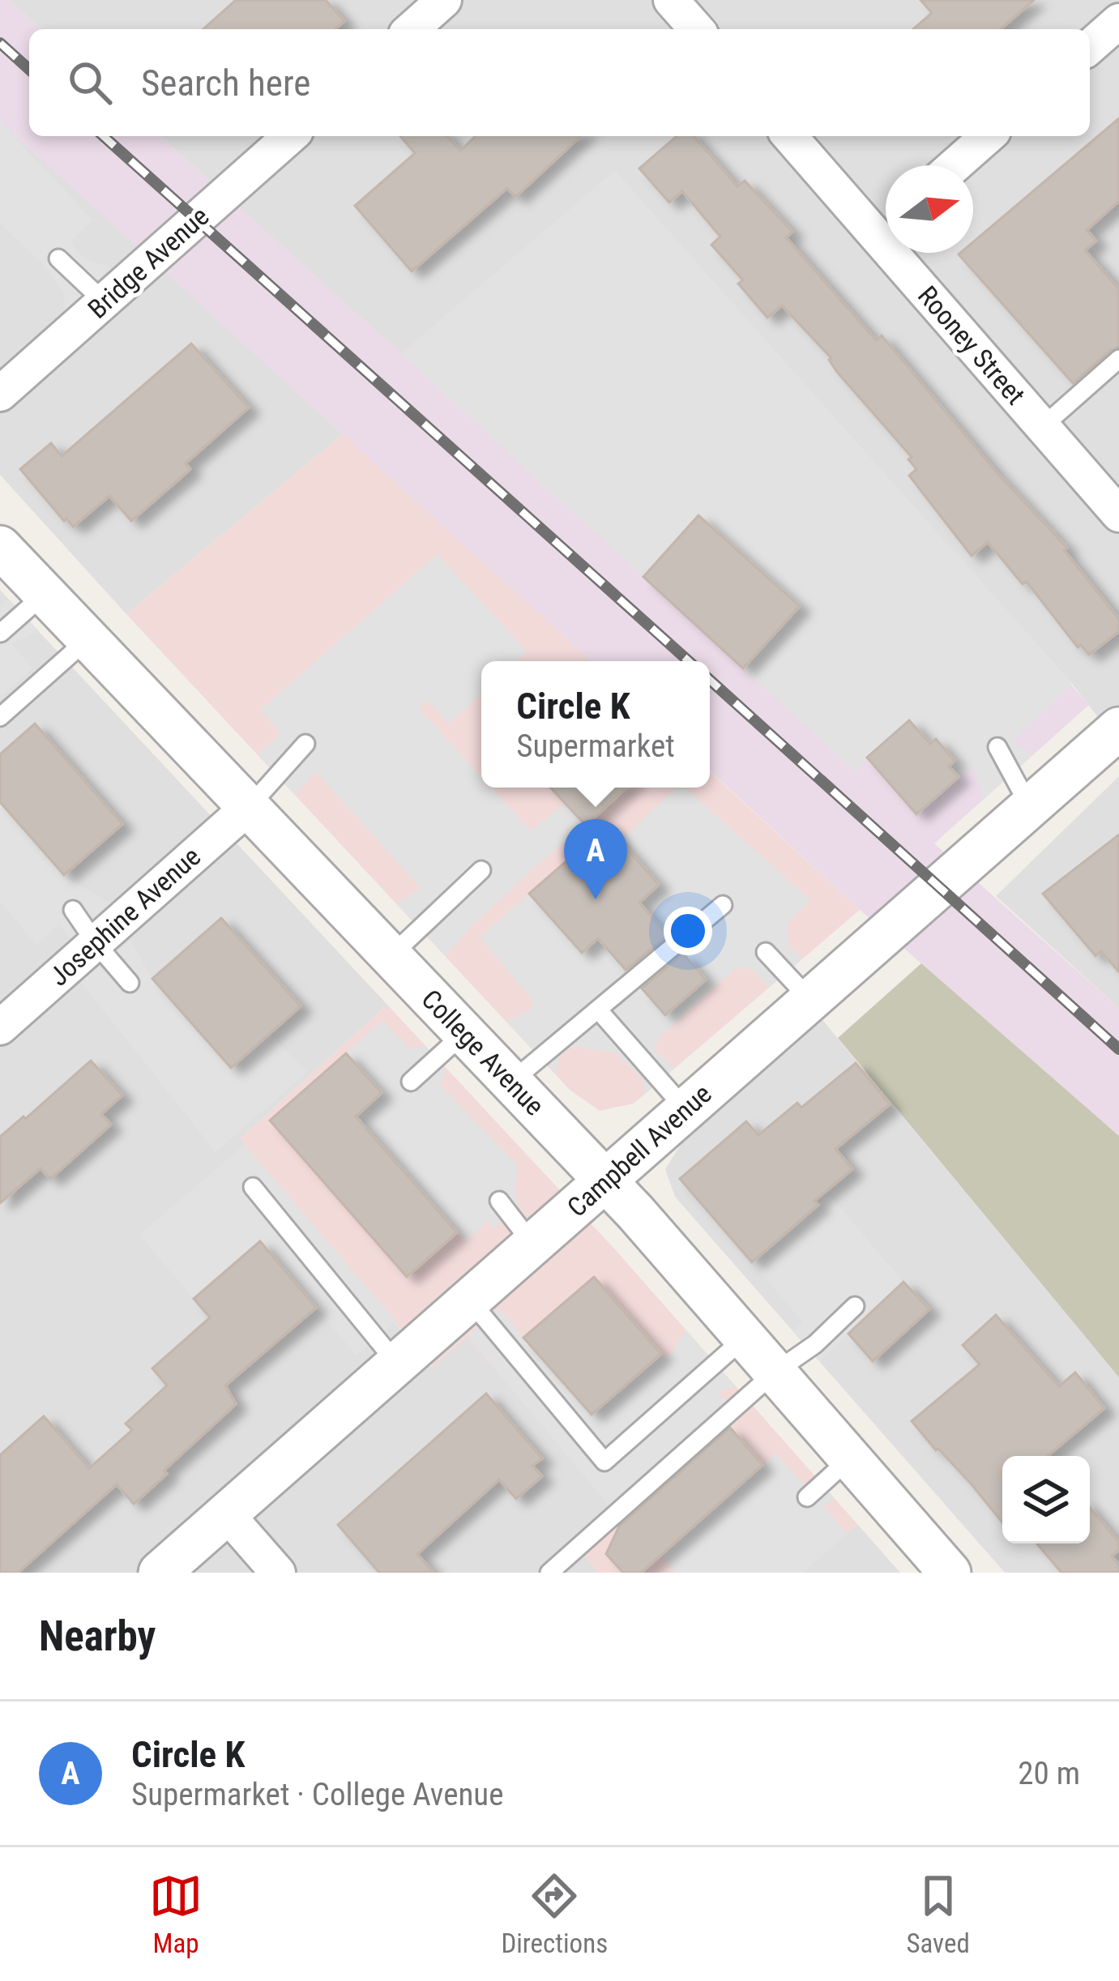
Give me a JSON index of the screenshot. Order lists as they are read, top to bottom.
{
  "streets": {
    "street": [
      "Bridge Avenue",
      "Rooney Street",
      "Josephine Avenue",
      "College Avenue",
      "Campbell Avenue"
    ]
  },
  "crossings": [
    ["Josephine Avenue", "College Avenue"],
    ["College Avenue", "Campbell Avenue"]
  ],
  "north": "right",
  "page": {
    "search": "Search here",
    "popup": ["Circle K", "Supermarket"],
    "pins": "A",
    "heading": "Nearby",
    "list": [
      {
        "mark": "A",
        "name": "Circle K",
        "note": "Supermarket · College Avenue",
        "value": "20 m"
      }
    ],
    "nav": ["Map", "Directions", "Saved"]
  }
}
